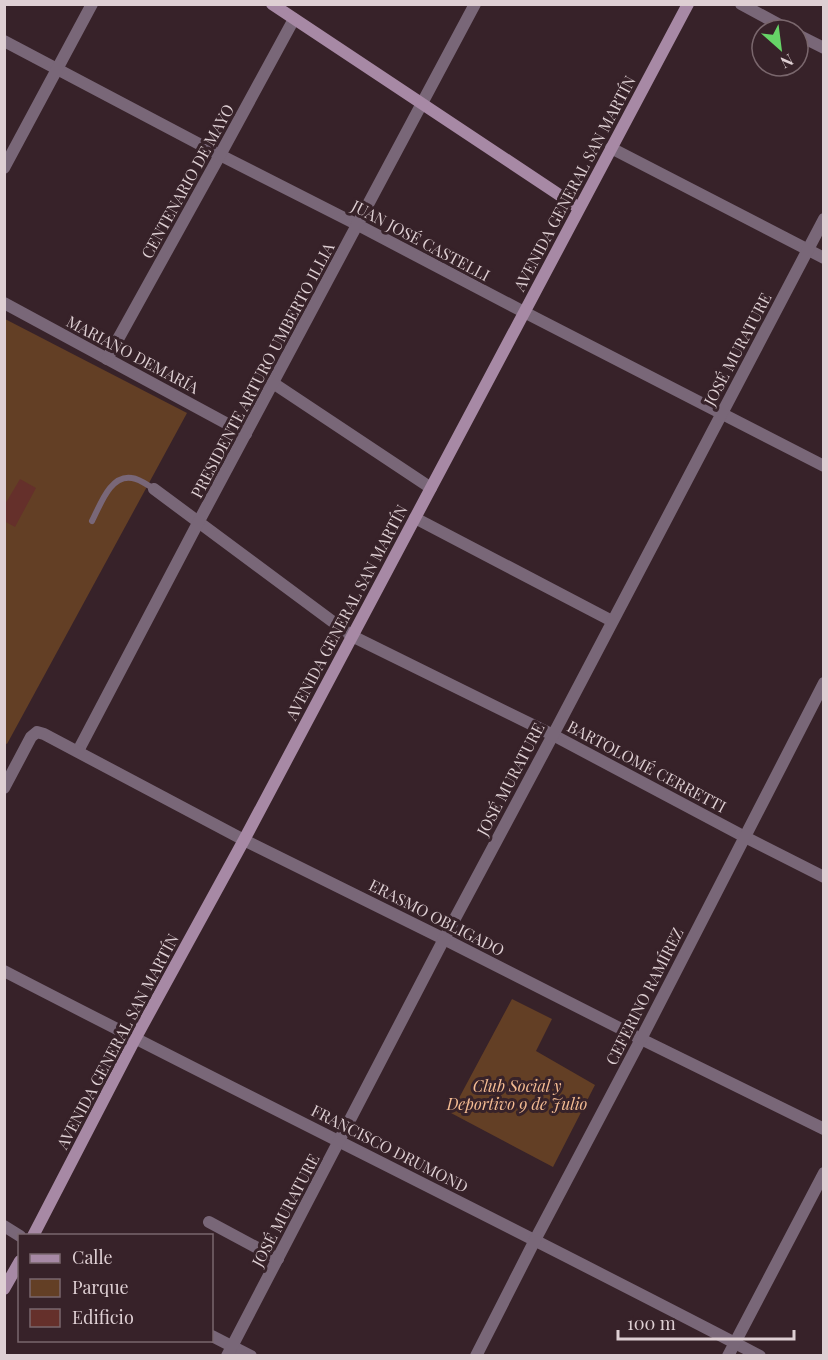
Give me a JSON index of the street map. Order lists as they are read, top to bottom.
{
  "streets": {
    "main road": ["AVENIDA GENERAL SAN MARTÍN"],
    "street": [
      "CENTENARIO DE MAYO",
      "JUAN JOSÉ CASTELLI",
      "JOSÉ MURATURE",
      "MARIANO DEMARÍA",
      "PRESIDENTE ARTURO UMBERTO ILLIA",
      "BARTOLOMÉ CERRETTI",
      "ERASMO OBLIGADO",
      "CEFERINO RAMÍREZ",
      "FRANCISCO DRUMOND"
    ]
  },
  "crossings": [
    ["CENTENARIO DE MAYO", "JUAN JOSÉ CASTELLI"],
    ["CENTENARIO DE MAYO", "MARIANO DEMARÍA"],
    ["AVENIDA GENERAL SAN MARTÍN", "JUAN JOSÉ CASTELLI"],
    ["AVENIDA GENERAL SAN MARTÍN", "BARTOLOMÉ CERRETTI"],
    ["AVENIDA GENERAL SAN MARTÍN", "ERASMO OBLIGADO"],
    ["AVENIDA GENERAL SAN MARTÍN", "FRANCISCO DRUMOND"],
    ["JUAN JOSÉ CASTELLI", "JOSÉ MURATURE"],
    ["JUAN JOSÉ CASTELLI", "PRESIDENTE ARTURO UMBERTO ILLIA"],
    ["JOSÉ MURATURE", "BARTOLOMÉ CERRETTI"],
    ["JOSÉ MURATURE", "ERASMO OBLIGADO"],
    ["JOSÉ MURATURE", "FRANCISCO DRUMOND"],
    ["MARIANO DEMARÍA", "PRESIDENTE ARTURO UMBERTO ILLIA"],
    ["PRESIDENTE ARTURO UMBERTO ILLIA", "BARTOLOMÉ CERRETTI"],
    ["PRESIDENTE ARTURO UMBERTO ILLIA", "ERASMO OBLIGADO"],
    ["BARTOLOMÉ CERRETTI", "CEFERINO RAMÍREZ"],
    ["ERASMO OBLIGADO", "CEFERINO RAMÍREZ"],
    ["CEFERINO RAMÍREZ", "FRANCISCO DRUMOND"]
  ],
  "parks": ["Club Social y Deportivo 9 de Julio"],
  "legend": ["Calle", "Parque", "Edificio"],
  "scale_bar": "100 m",
  "north": "bottom right"
}
